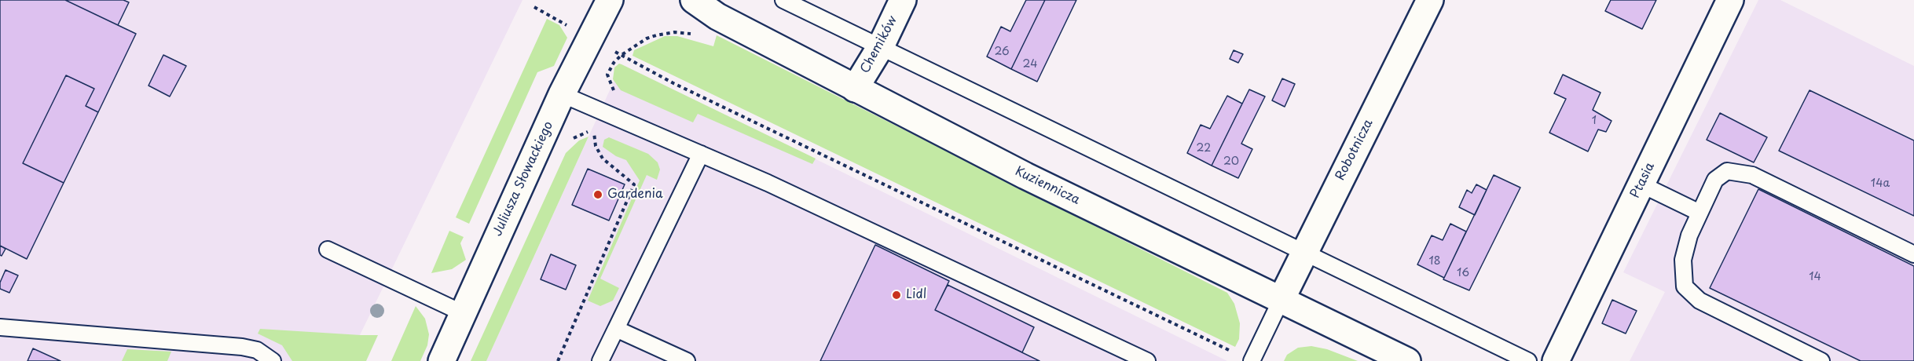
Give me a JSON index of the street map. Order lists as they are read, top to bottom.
{
  "streets": {
    "street": [
      "Chemików",
      "Robotnicza",
      "Juliusza Słowackiego",
      "Ptasia",
      "Kuziennicza"
    ]
  },
  "crossings": [
    ["Chemików", "Kuziennicza"],
    ["Robotnicza", "Kuziennicza"]
  ],
  "places": ["Gardenia", "Lidl"],
  "house_numbers": [
    "26",
    "24",
    "1",
    "22",
    "20",
    "14a",
    "18",
    "16",
    "14"
  ]
}
